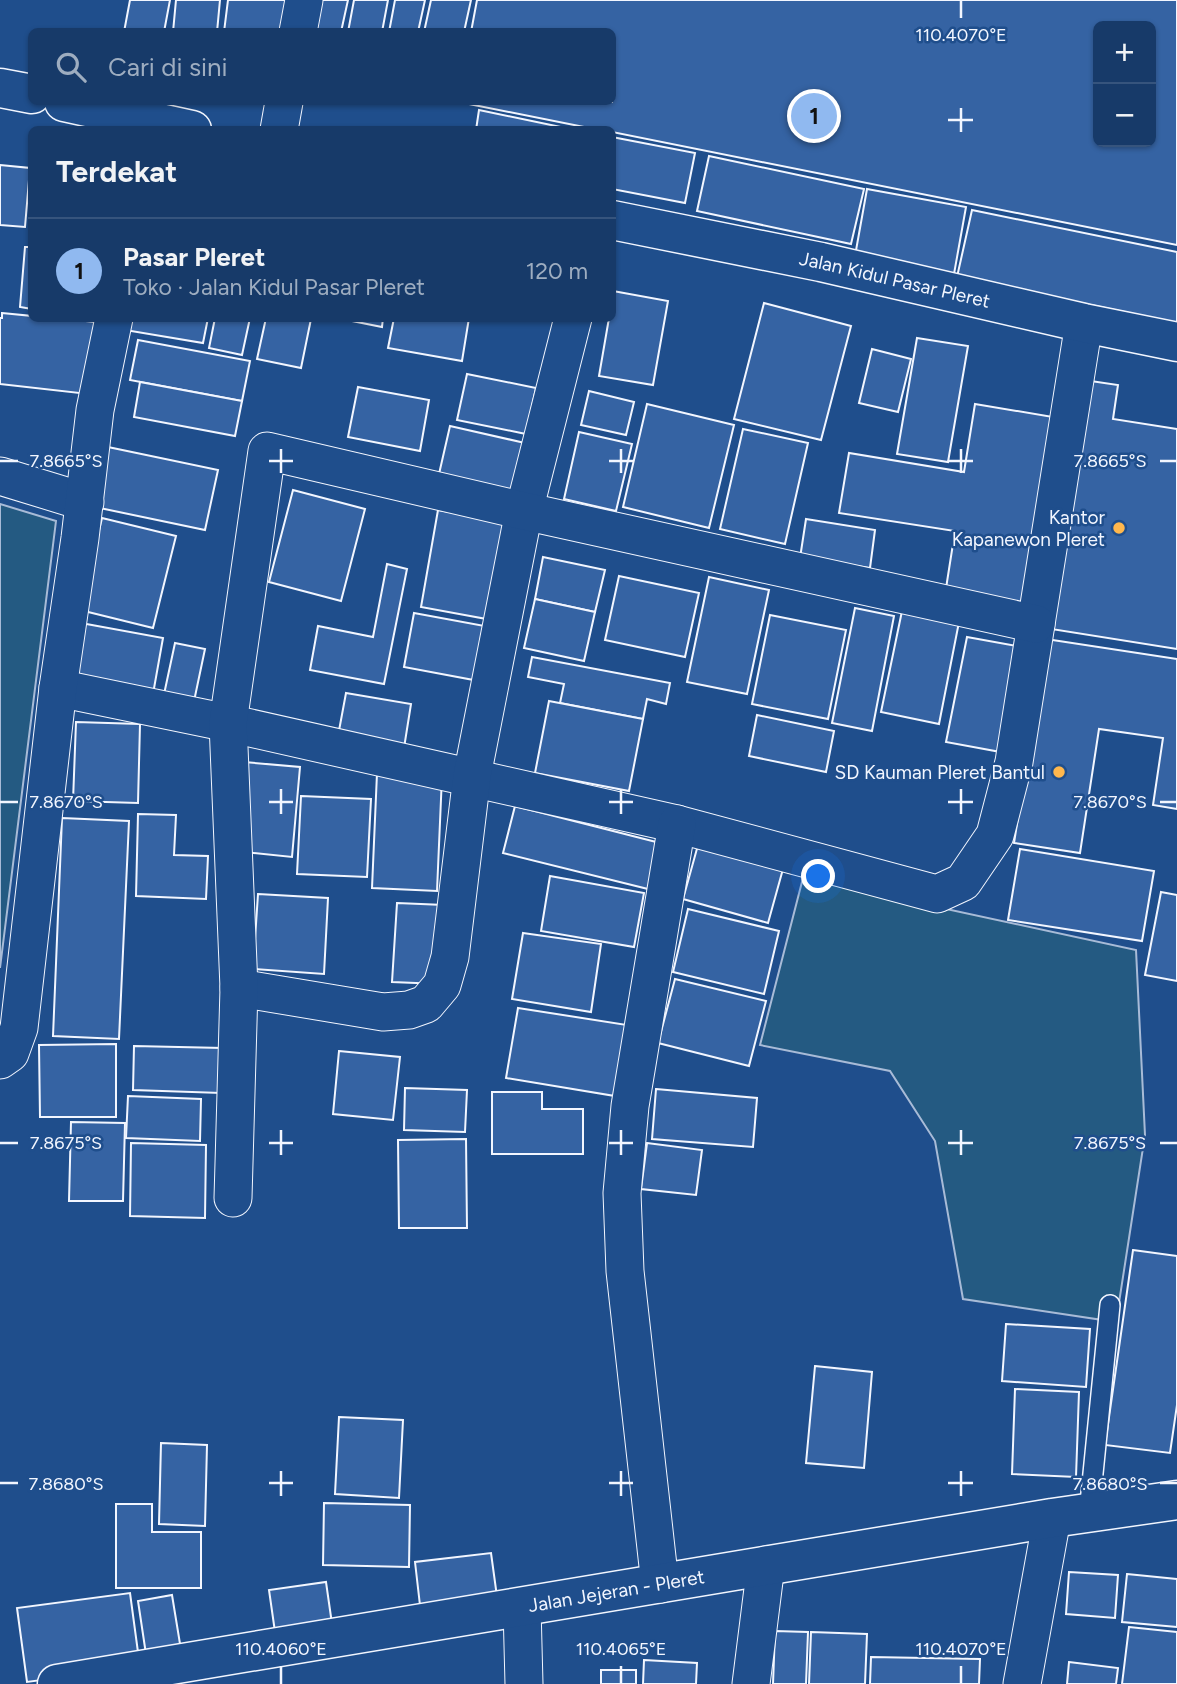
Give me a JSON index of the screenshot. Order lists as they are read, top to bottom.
{
  "streets": {
    "main road": ["Jalan Kidul Pasar Pleret", "Jalan Jejeran - Pleret"]
  },
  "places": ["Kantor Kapanewon Pleret", "SD Kauman Pleret Bantul"],
  "page": {
    "map_buttons": ["+", "−"],
    "search": "Cari di sini",
    "pins": "1",
    "heading": "Terdekat",
    "list": [
      {
        "mark": "1",
        "name": "Pasar Pleret",
        "note": "Toko · Jalan Kidul Pasar Pleret",
        "value": "120 m"
      }
    ]
  },
  "coordinates": [
    "110.4070°E",
    "7.8665°S",
    "7.8670°S",
    "7.8675°S",
    "7.8680°S",
    "110.4060°E",
    "110.4065°E"
  ]
}
